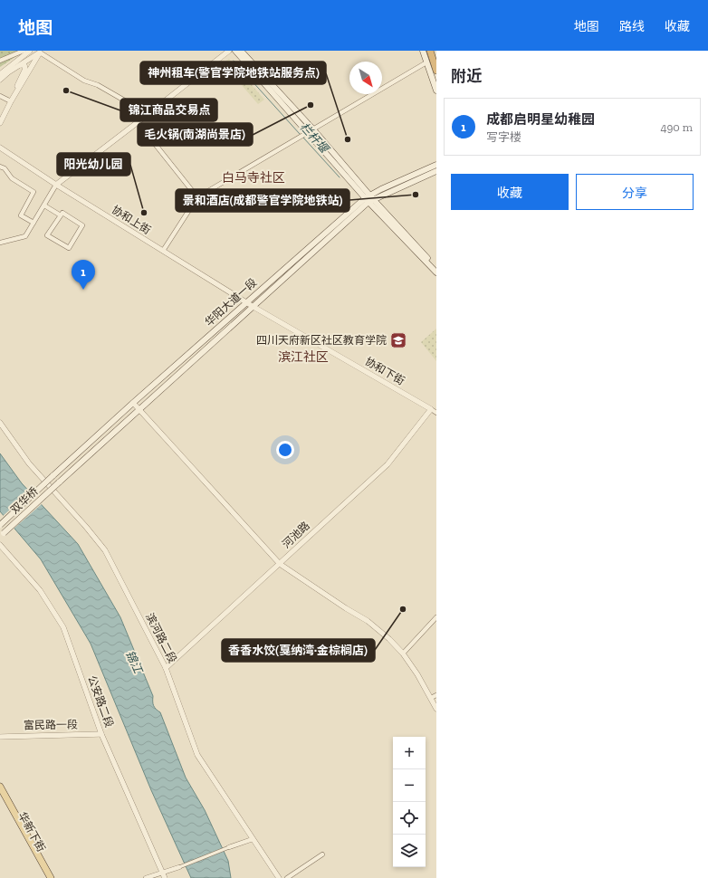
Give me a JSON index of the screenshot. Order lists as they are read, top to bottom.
{
  "streets": {
    "main road": ["华阳大道一段", "双华桥", "华新下街"],
    "street": [
      "协和上街",
      "协和下街",
      "河池路",
      "滨河路二段",
      "公安路二段",
      "富民路一段"
    ]
  },
  "crossings": [
    ["协和上街", "华阳大道一段"],
    ["协和上街", "协和下街"],
    ["华阳大道一段", "协和下街"],
    ["华阳大道一段", "双华桥"],
    ["协和下街", "河池路"],
    ["河池路", "滨河路二段"],
    ["公安路二段", "富民路一段"]
  ],
  "districts": ["白马寺社区", "滨江社区"],
  "water": ["栏杆堰", "锦江"],
  "places": {
    "other": [
      "锦江商品交易点",
      "毛火锅(南湖尚景店)",
      "神州租车(警官学院地铁站服务点)",
      "景和酒店(成都警官学院地铁站)",
      "阳光幼儿园",
      "香香水饺(戛纳湾·金棕榈店)"
    ],
    "school or university": ["四川天府新区社区教育学院"]
  },
  "north": "bottom right",
  "page": {
    "header": "地图",
    "nav": ["地图", "路线", "收藏"],
    "heading": "附近",
    "list": [
      {
        "mark": "1",
        "name": "成都启明星幼稚园",
        "note": "写字楼",
        "value": "490 m"
      }
    ],
    "buttons": ["收藏", "分享"],
    "pins": "1",
    "map_buttons": ["+", "−"]
  }
}
